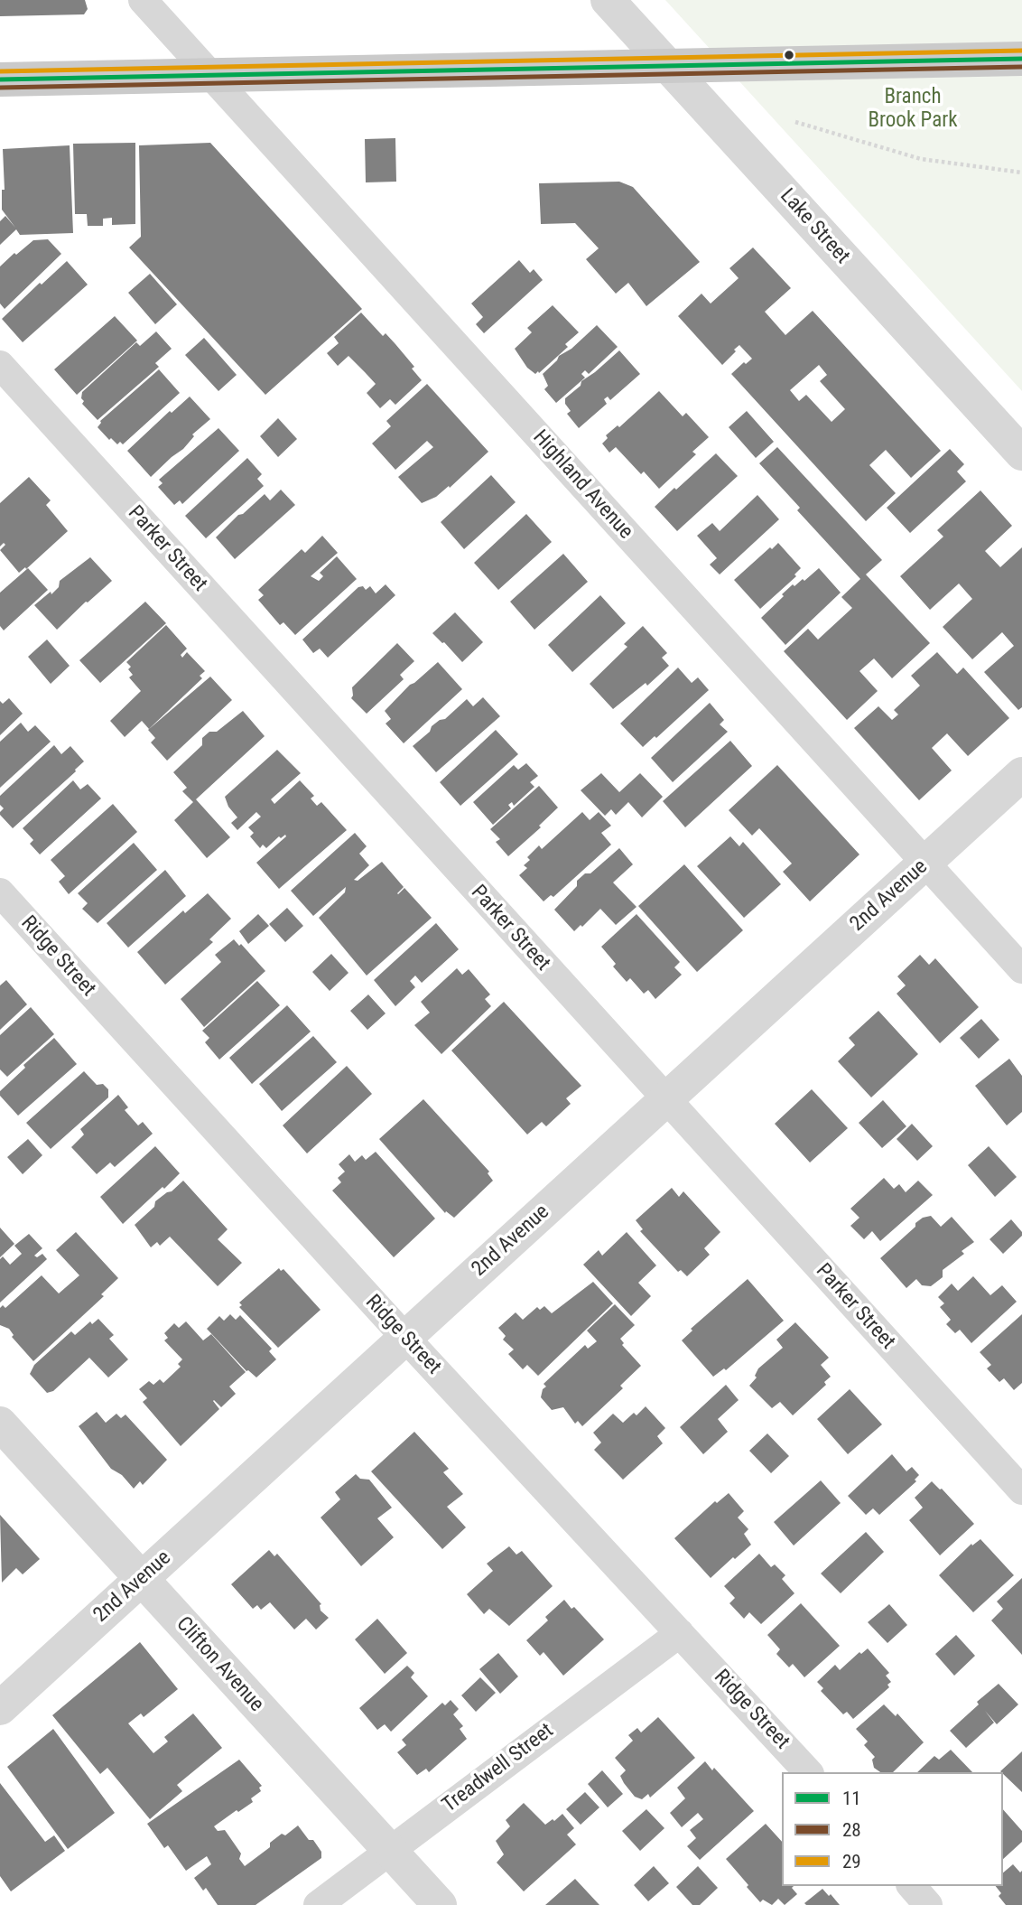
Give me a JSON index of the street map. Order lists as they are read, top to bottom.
{
  "streets": {
    "street": [
      "Lake Street",
      "Highland Avenue",
      "Parker Street",
      "2nd Avenue",
      "Ridge Street",
      "Clifton Avenue",
      "Treadwell Street"
    ]
  },
  "crossings": [
    ["Highland Avenue", "2nd Avenue"],
    ["Parker Street", "2nd Avenue"],
    ["2nd Avenue", "Ridge Street"],
    ["2nd Avenue", "Clifton Avenue"],
    ["Ridge Street", "Treadwell Street"],
    ["Clifton Avenue", "Treadwell Street"]
  ],
  "parks": ["Branch Brook Park"],
  "lines": ["transit line 29", "transit line 11", "transit line 28"],
  "legend": ["11", "28", "29"]
}
